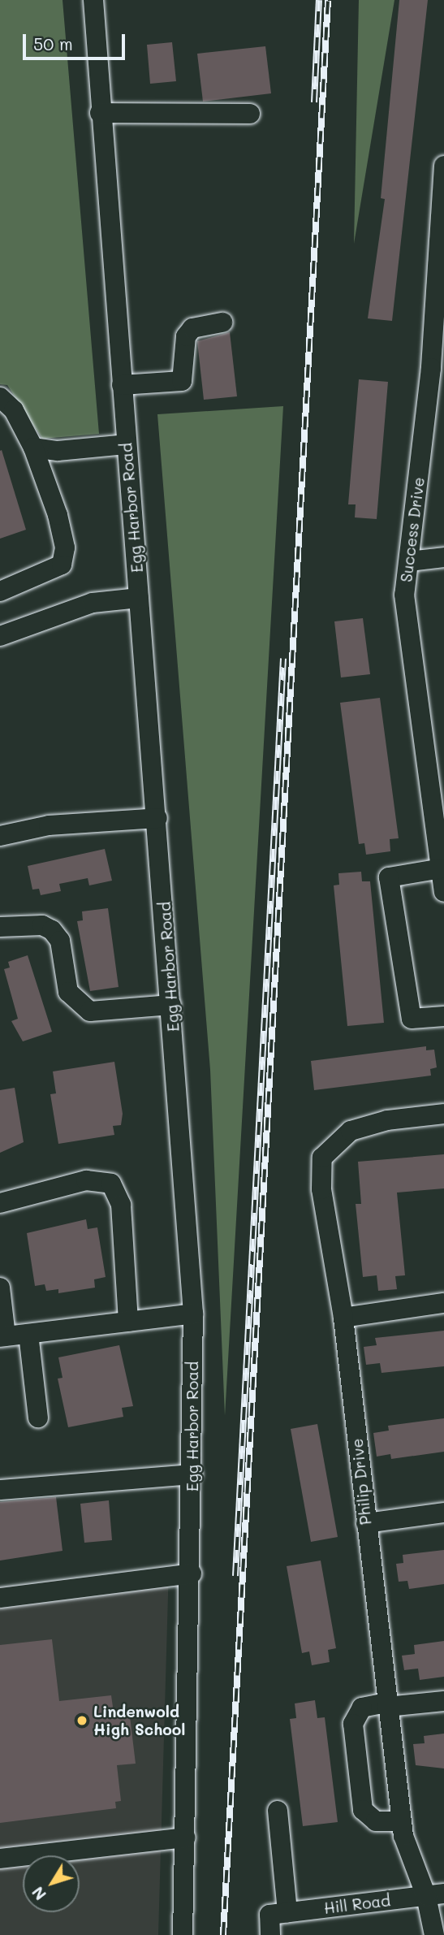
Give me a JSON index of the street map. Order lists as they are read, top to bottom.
{
  "streets": {
    "street": [
      "Egg Harbor Road",
      "Success Drive",
      "Philip Drive",
      "Hill Road"
    ]
  },
  "crossings": [
    ["Philip Drive", "Hill Road"]
  ],
  "places": ["Lindenwold High School"],
  "scale_bar": "50 m",
  "north": "bottom left"
}
